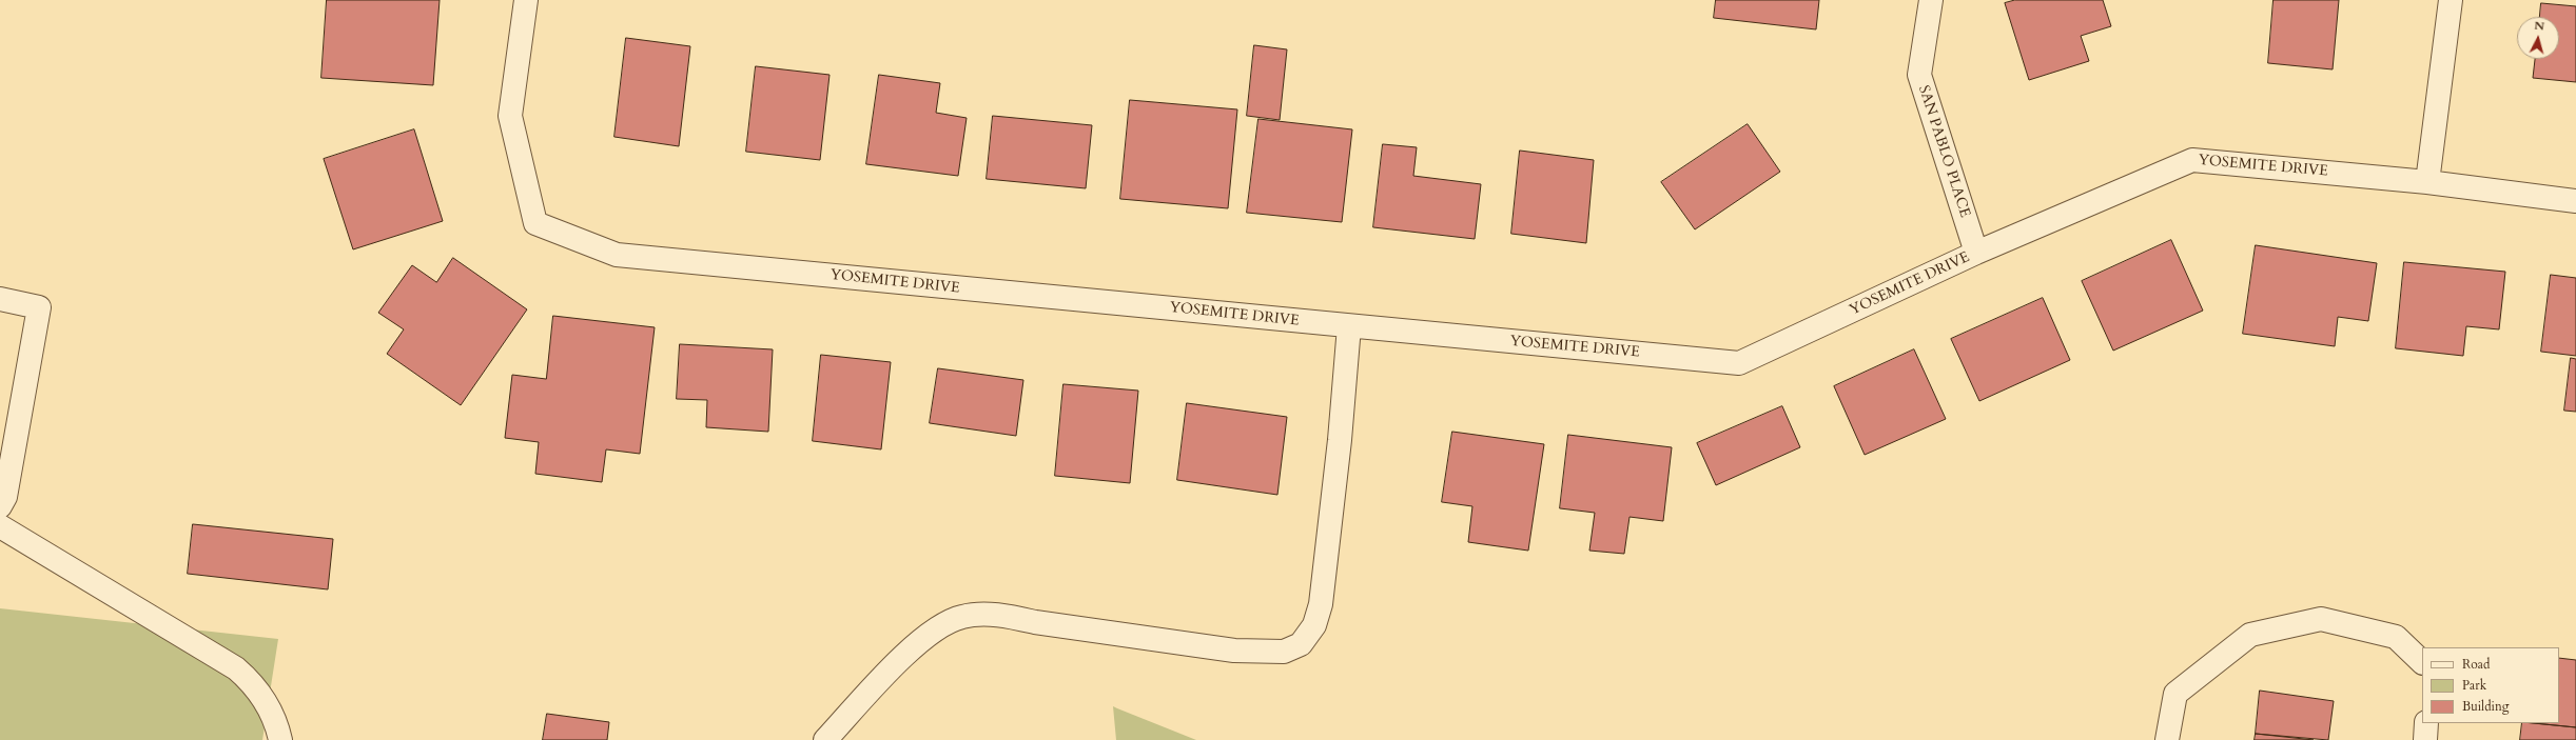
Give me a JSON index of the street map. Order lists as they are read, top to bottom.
{
  "streets": {
    "street": ["SAN PABLO PLACE", "YOSEMITE DRIVE"]
  },
  "crossings": [
    ["SAN PABLO PLACE", "YOSEMITE DRIVE"]
  ],
  "legend": ["Road", "Park", "Building"],
  "north": "top"
}
